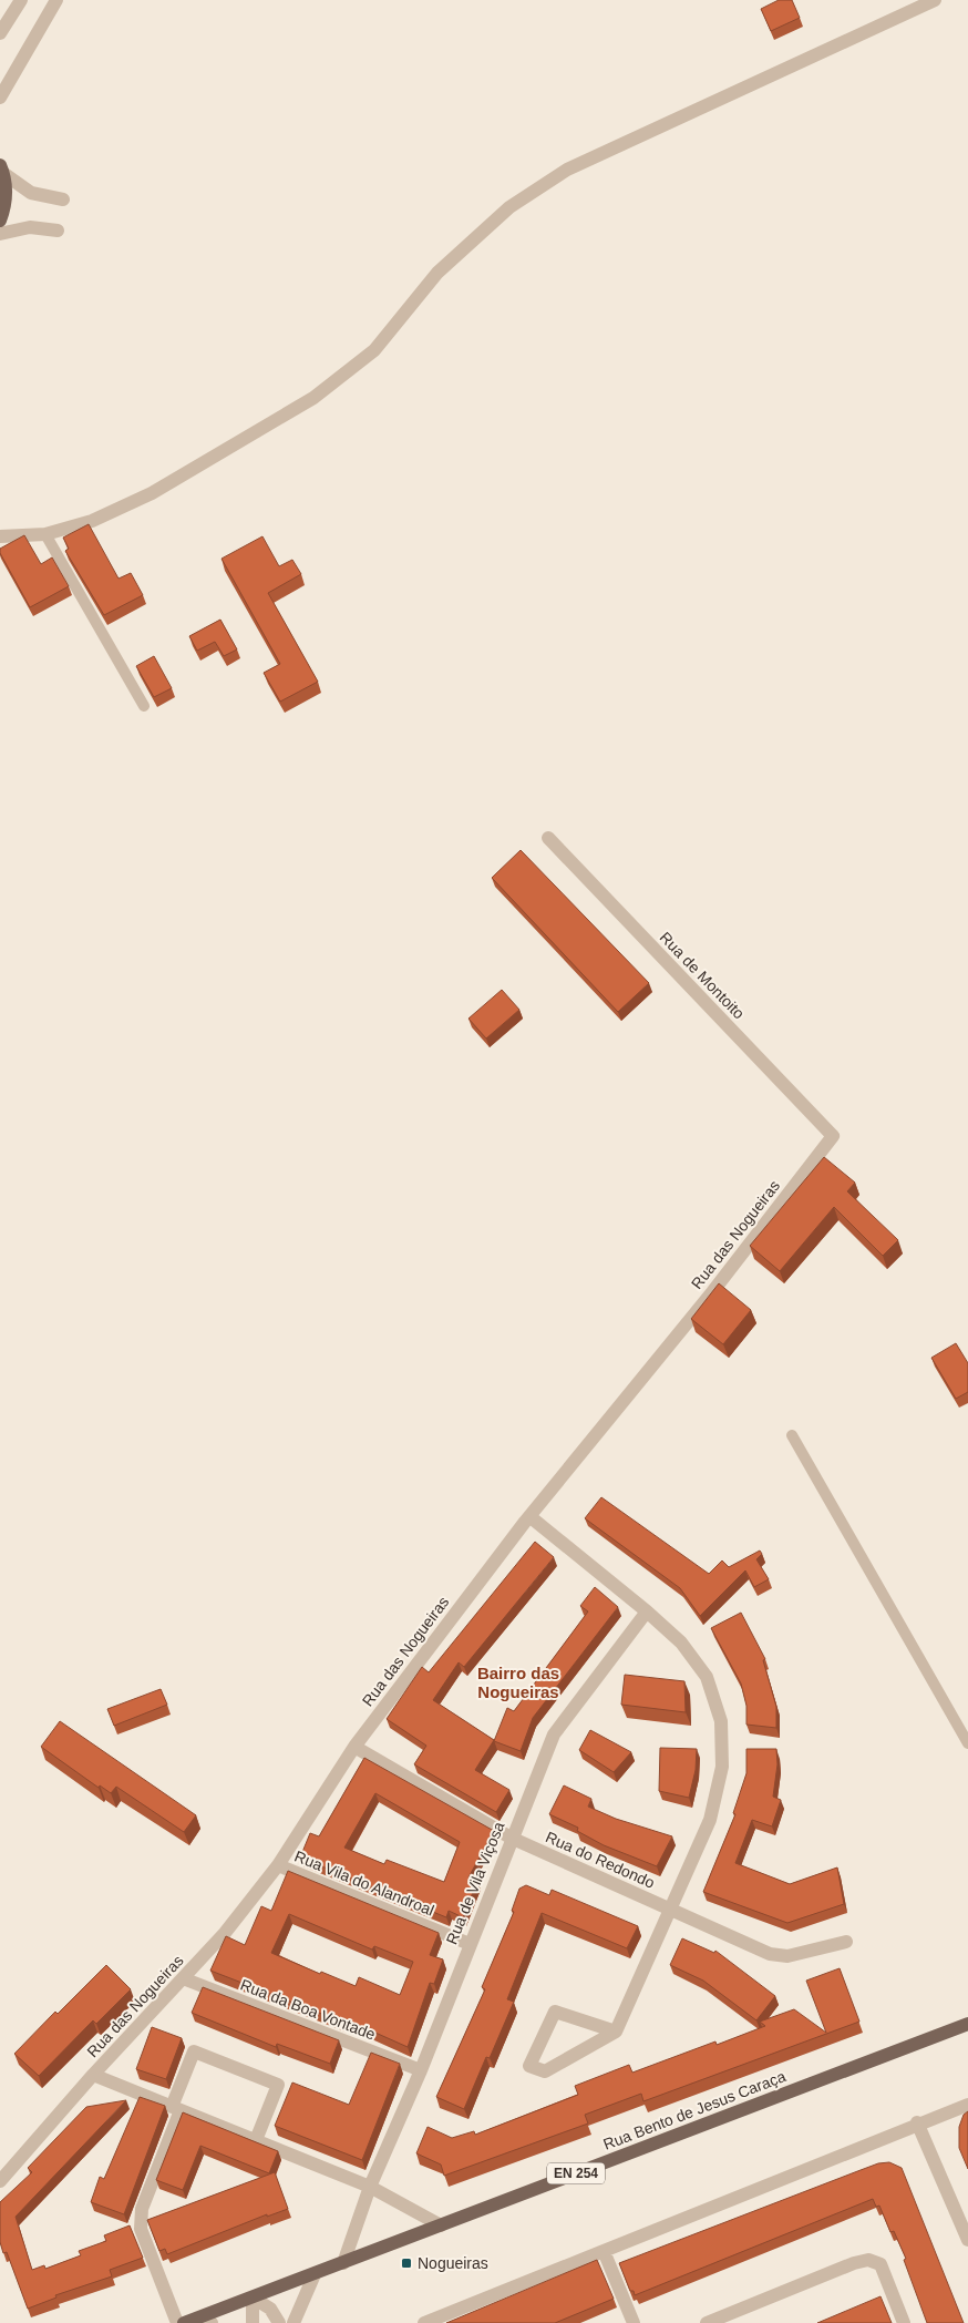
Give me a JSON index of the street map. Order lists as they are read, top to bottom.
{
  "streets": {
    "main road": ["Rua Bento de Jesus Caraça", "EN 254"],
    "street": [
      "Rua de Montoito",
      "Rua das Nogueiras",
      "Rua do Redondo",
      "Rua Vila do Alandroal",
      "Rua de Vila Viçosa",
      "Rua da Boa Vontade"
    ]
  },
  "crossings": [
    ["Rua de Montoito", "Rua das Nogueiras"],
    ["Rua das Nogueiras", "Rua do Redondo"],
    ["Rua das Nogueiras", "Rua Vila do Alandroal"],
    ["Rua das Nogueiras", "Rua da Boa Vontade"],
    ["Rua do Redondo", "Rua de Vila Viçosa"],
    ["Rua Vila do Alandroal", "Rua de Vila Viçosa"],
    ["Rua de Vila Viçosa", "Rua da Boa Vontade"],
    ["Rua de Vila Viçosa", "Rua Bento de Jesus Caraça"]
  ],
  "districts": ["Bairro das Nogueiras"],
  "places": {
    "transit": ["Nogueiras"]
  }
}
